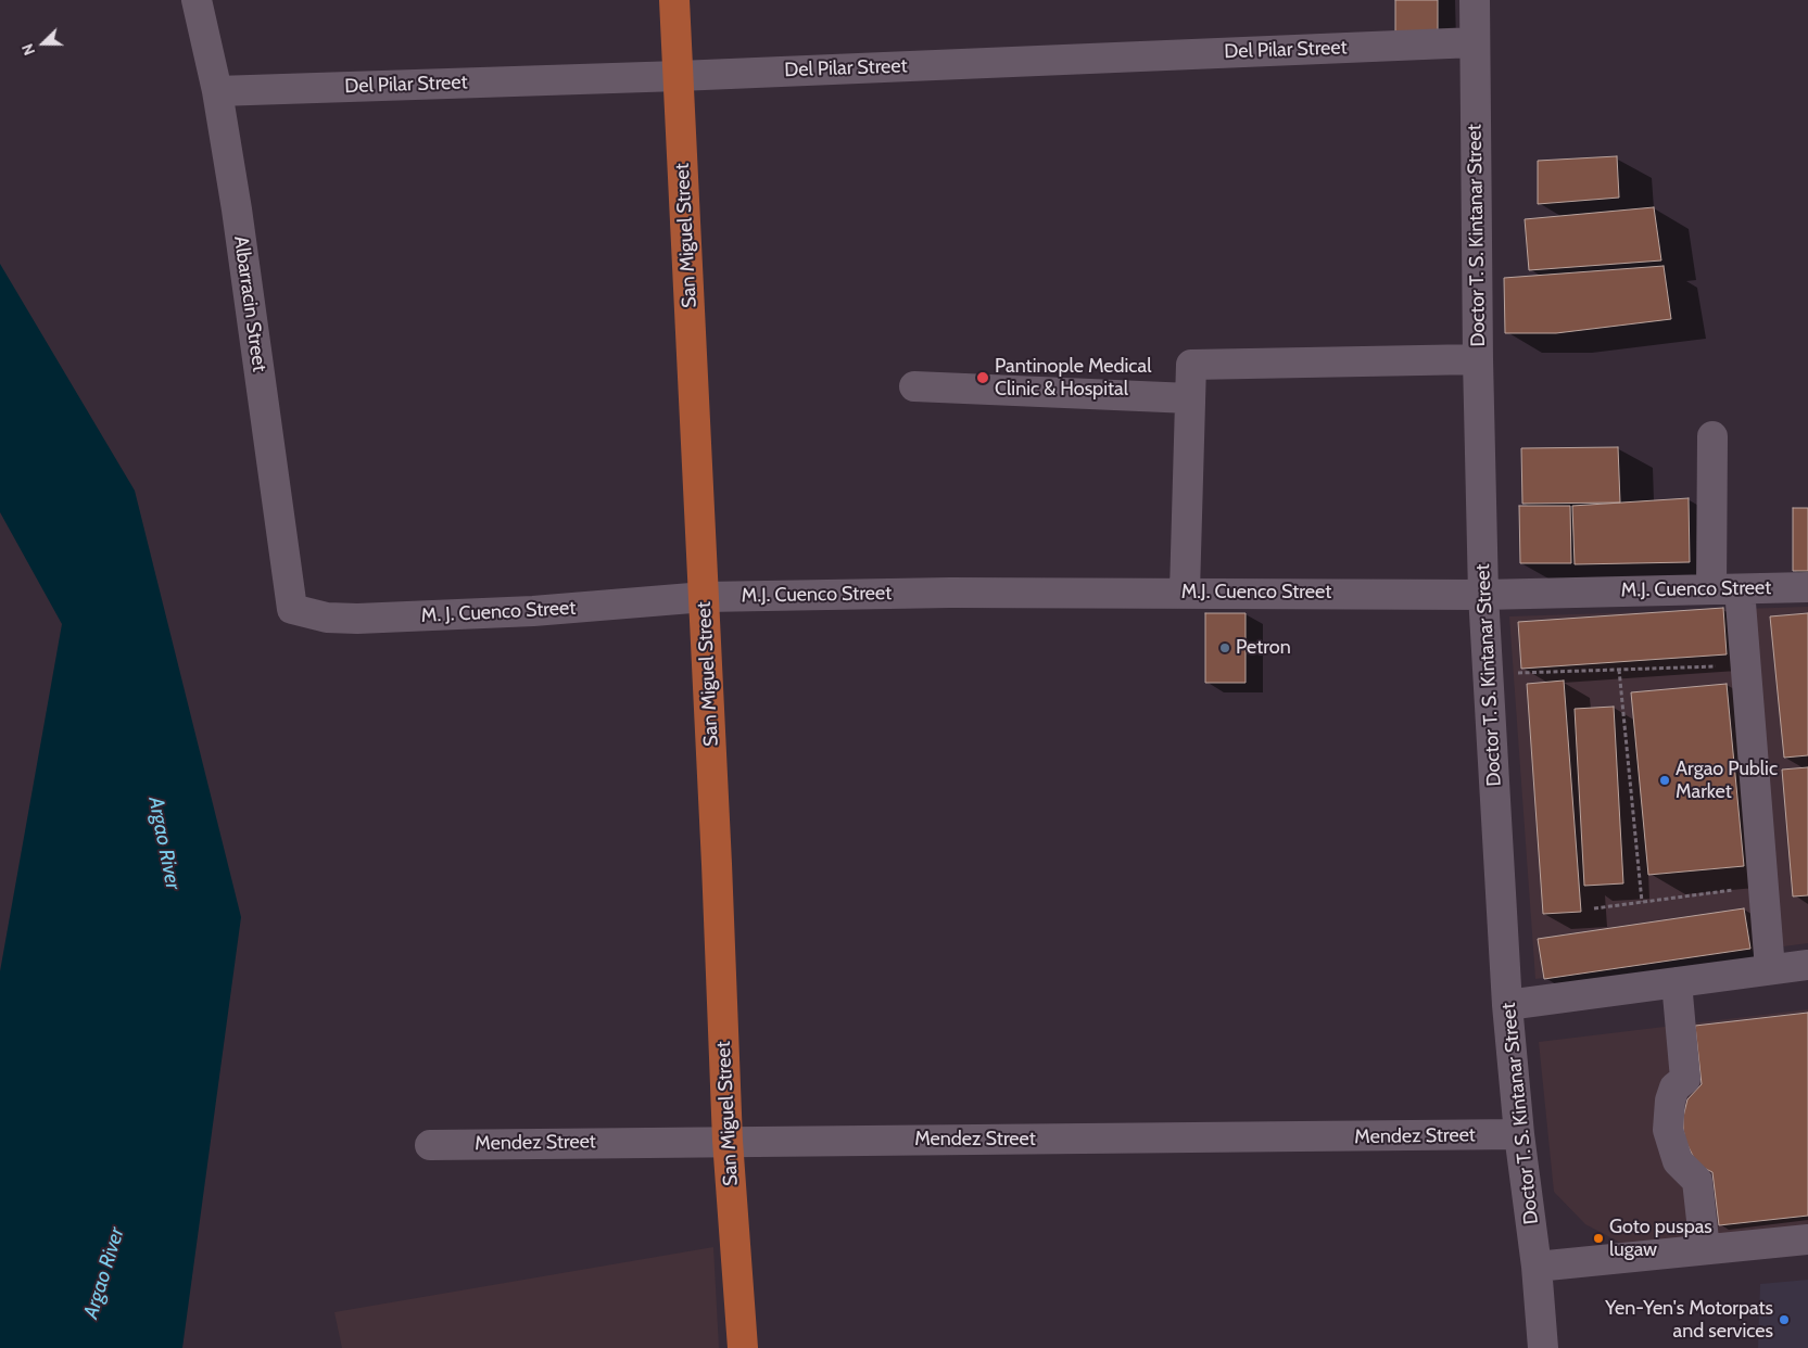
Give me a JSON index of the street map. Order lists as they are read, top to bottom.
{
  "streets": {
    "main road": ["San Miguel Street"],
    "street": [
      "Del Pilar Street",
      "Doctor T. S. Kintanar Street",
      "Albarracin Street",
      "M.J. Cuenco Street",
      "M. J. Cuenco Street",
      "Mendez Street"
    ]
  },
  "crossings": [
    ["Del Pilar Street", "San Miguel Street"],
    ["Del Pilar Street", "Doctor T. S. Kintanar Street"],
    ["Del Pilar Street", "Albarracin Street"],
    ["San Miguel Street", "M.J. Cuenco Street"],
    ["San Miguel Street", "M. J. Cuenco Street"],
    ["San Miguel Street", "Mendez Street"],
    ["Doctor T. S. Kintanar Street", "M.J. Cuenco Street"],
    ["Doctor T. S. Kintanar Street", "Mendez Street"],
    ["Albarracin Street", "M. J. Cuenco Street"],
    ["M.J. Cuenco Street", "M. J. Cuenco Street"]
  ],
  "water": ["Argao River"],
  "places": [
    "Pantinople Medical Clinic & Hospital",
    "Petron",
    "Argao Public Market",
    "Goto puspas lugaw",
    "Yen-Yen's Motorpats and services"
  ],
  "north": "left"
}
